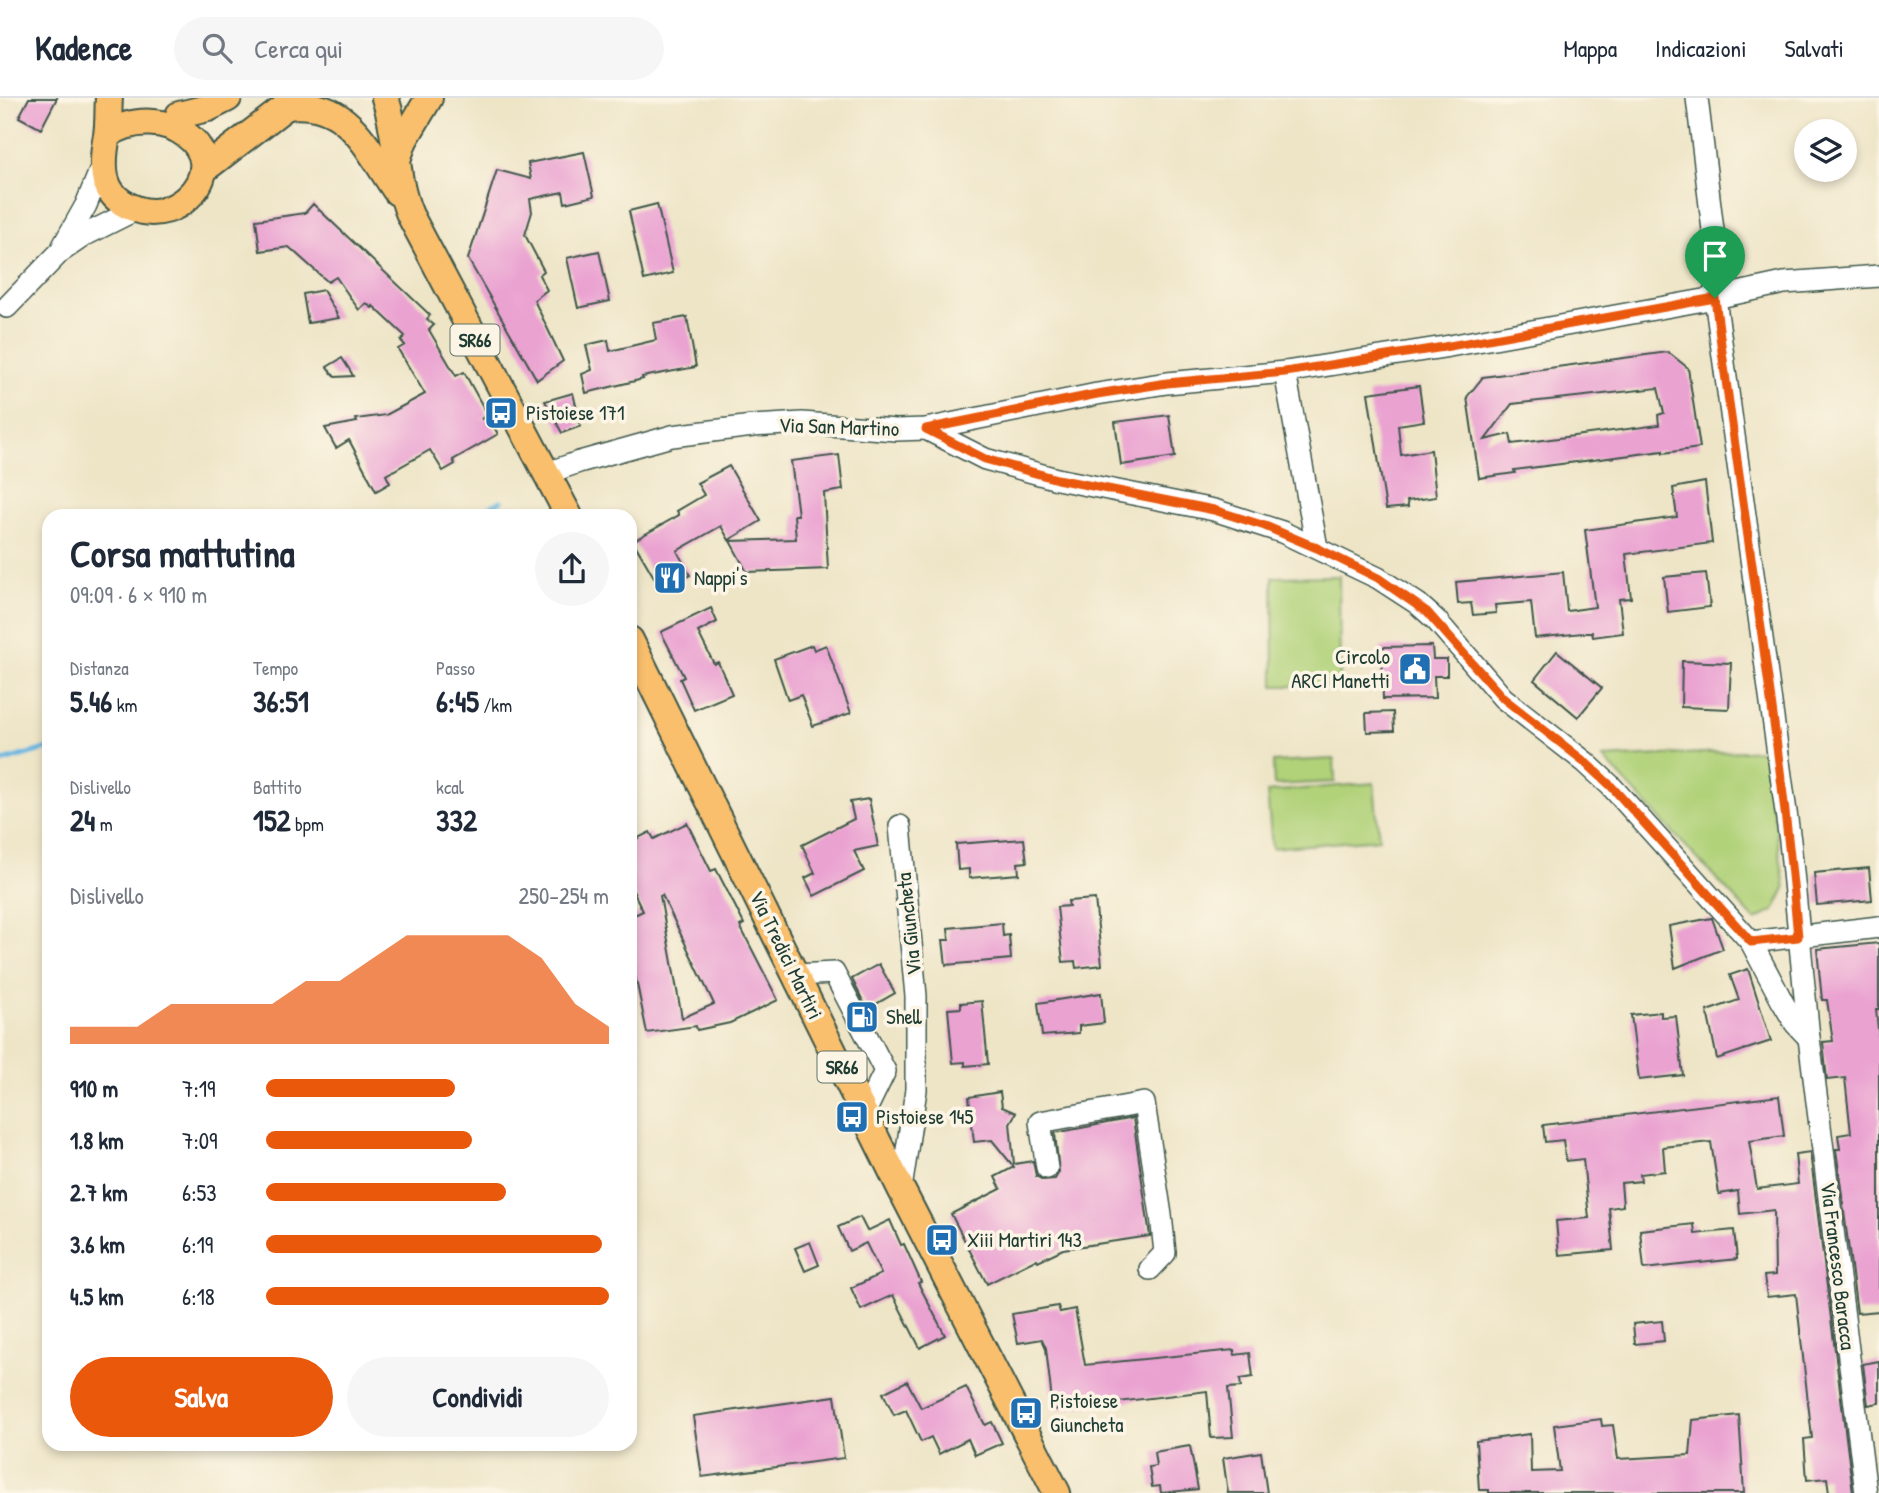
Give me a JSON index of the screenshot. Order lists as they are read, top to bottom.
{
  "streets": {
    "main road": ["SR66", "Via Tredici Martiri"],
    "street": ["Via San Martino", "Via Giuncheta", "Via Francesco Baracca"]
  },
  "crossings": [
    ["SR66", "Via San Martino"],
    ["Via San Martino", "Via Francesco Baracca"],
    ["Via Giuncheta", "Via Tredici Martiri"]
  ],
  "places": {
    "bus stop": [
      "Pistoiese 171",
      "Pistoiese 145",
      "Xiii Martiri 143",
      "Pistoiese Giuncheta"
    ],
    "restaurant": ["Nappi's"],
    "public building": ["Circolo ARCI Manetti"],
    "fuel station": ["Shell"]
  },
  "page": {
    "header": "Kadence",
    "search": "Cerca qui",
    "nav": ["Mappa", "Indicazioni", "Salvati"],
    "heading": ["Corsa mattutina", "09:09 · 6 × 910 m"],
    "stats": [
      ["Distanza", "5.46 km"],
      ["Tempo", "36:51"],
      ["Passo", "6:45 /km"],
      ["Dislivello", "24 m"],
      ["Battito", "152 bpm"],
      ["kcal", "332"]
    ],
    "chart": ["Dislivello", "250–254 m"],
    "list": [
      {
        "name": "910 m",
        "note": "7:19"
      },
      {
        "name": "1.8 km",
        "note": "7:09"
      },
      {
        "name": "2.7 km",
        "note": "6:53"
      },
      {
        "name": "3.6 km",
        "note": "6:19"
      },
      {
        "name": "4.5 km",
        "note": "6:18"
      }
    ],
    "buttons": ["Salva", "Condividi"]
  }
}
